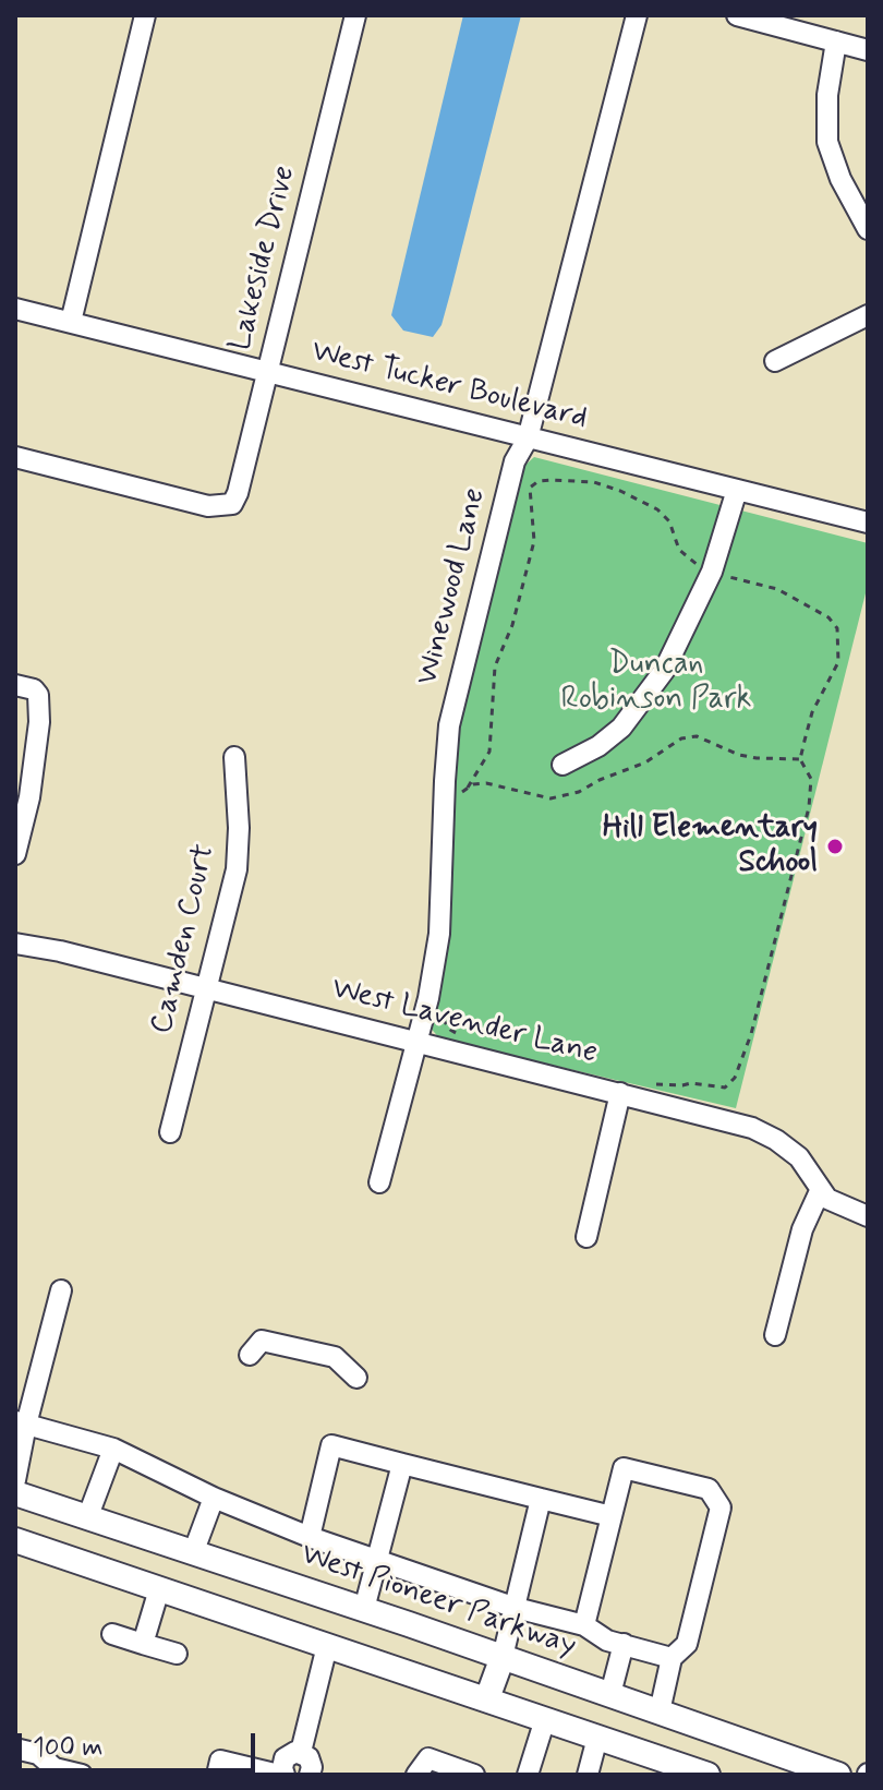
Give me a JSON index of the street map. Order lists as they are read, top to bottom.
{
  "streets": {
    "main road": ["West Pioneer Parkway"],
    "street": [
      "Lakeside Drive",
      "West Tucker Boulevard",
      "Winewood Lane",
      "Camden Court",
      "West Lavender Lane"
    ]
  },
  "crossings": [
    ["Lakeside Drive", "West Tucker Boulevard"],
    ["West Tucker Boulevard", "Winewood Lane"],
    ["Winewood Lane", "West Lavender Lane"],
    ["Camden Court", "West Lavender Lane"]
  ],
  "parks": ["Duncan Robinson Park"],
  "places": ["Hill Elementary School"],
  "scale_bar": "100 m"
}
